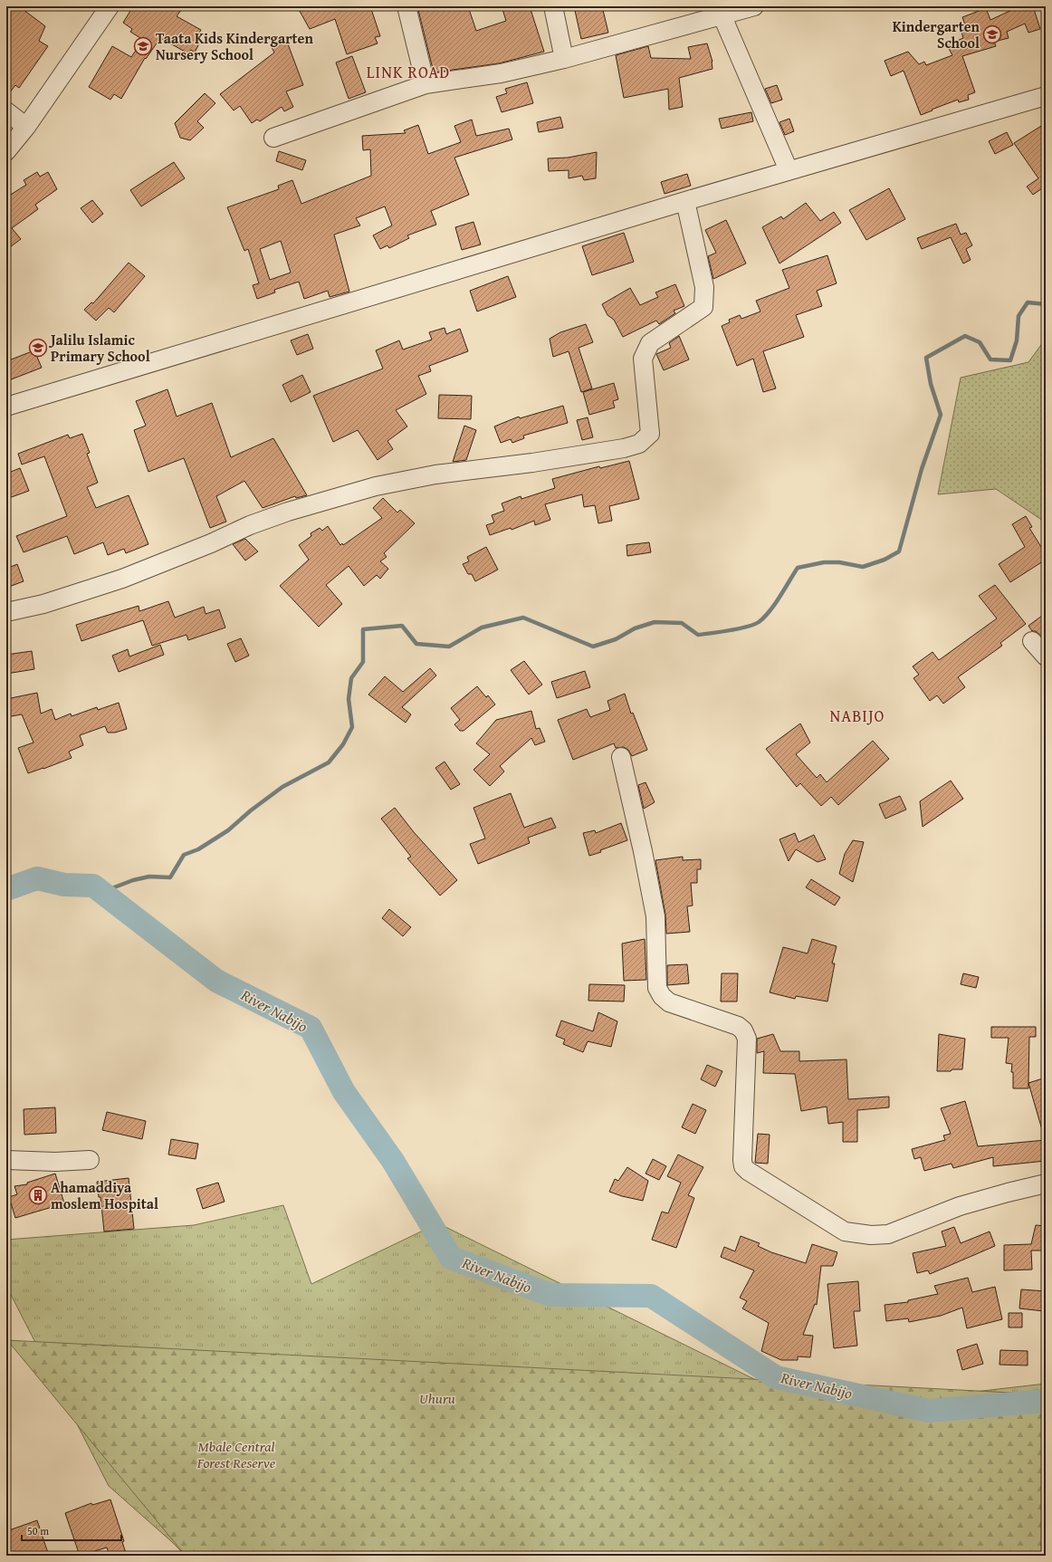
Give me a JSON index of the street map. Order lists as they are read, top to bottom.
{
  "districts": ["LINK ROAD", "NABIJO"],
  "water": ["River Nabijo"],
  "parks": ["Uhuru", "Mbale Central Forest Reserve"],
  "places": {
    "school or university": ["Kindergarten School", "Taata Kids Kindergarten Nursery School", "Jalilu Islamic Primary School"],
    "building": ["Ahamaddiya moslem Hospital"]
  },
  "scale_bar": "50 m"
}
